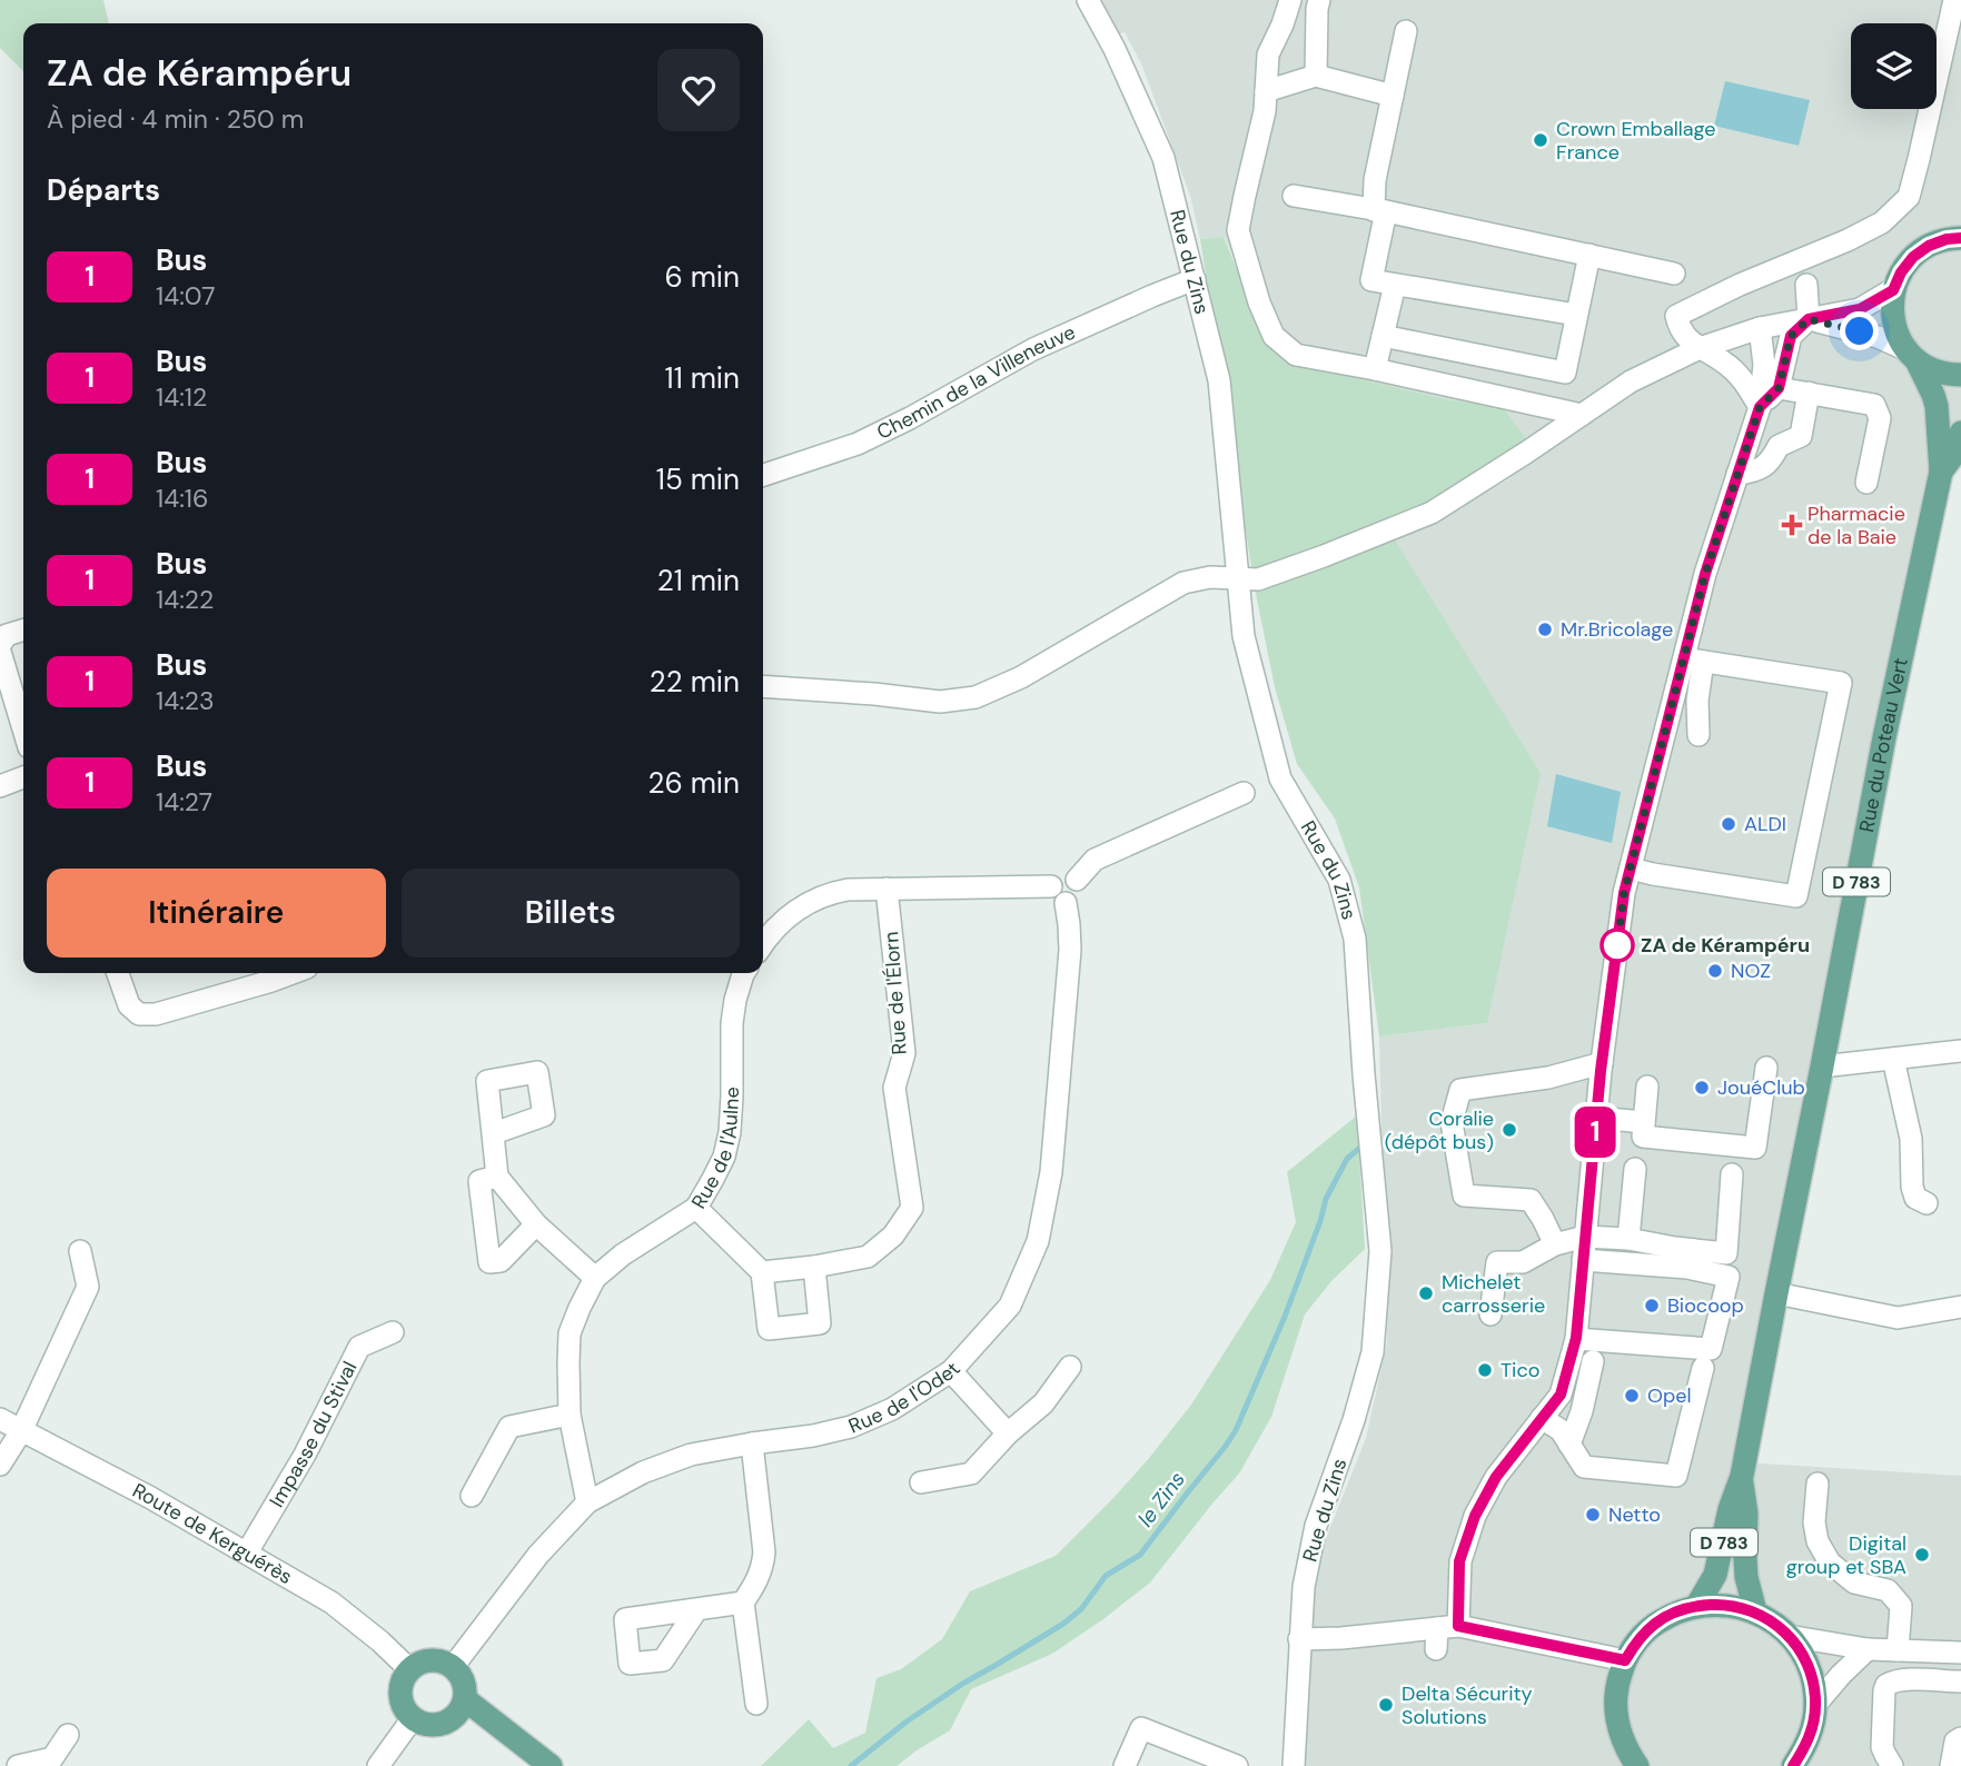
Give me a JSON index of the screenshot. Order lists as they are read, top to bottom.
{
  "streets": {
    "main road": ["Rue du Poteau Vert", "D 783"],
    "street": [
      "Rue du Zins",
      "Chemin de la Villeneuve",
      "Rue de l'Élorn",
      "Rue de l'Aulne",
      "Rue de l'Odet",
      "Impasse du Stival",
      "Route de Kerguérès"
    ]
  },
  "crossings": [
    ["Rue du Zins", "Chemin de la Villeneuve"],
    ["Rue de l'Aulne", "Rue de l'Odet"],
    ["Rue de l'Odet", "Route de Kerguérès"],
    ["Impasse du Stival", "Route de Kerguérès"]
  ],
  "water": ["le Zins"],
  "places": {
    "other": [
      "Crown Emballage France",
      "Mr.Bricolage",
      "ALDI",
      "ZA de Kérampéru",
      "NOZ",
      "JouéClub",
      "Coralie (dépôt bus)",
      "Michelet carrosserie",
      "Biocoop",
      "Tico",
      "Opel",
      "Netto",
      "Digital group et SBA",
      "Delta Sécurity Solutions"
    ],
    "health": ["Pharmacie de la Baie"]
  },
  "lines": ["bus line 1"],
  "page": {
    "on_map": "1",
    "heading": [
      ["ZA de Kérampéru", "À pied · 4 min · 250 m"],
      "Départs"
    ],
    "list": [
      {
        "mark": "1",
        "name": "Bus",
        "note": "14:07",
        "value": "6 min"
      },
      {
        "mark": "1",
        "name": "Bus",
        "note": "14:12",
        "value": "11 min"
      },
      {
        "mark": "1",
        "name": "Bus",
        "note": "14:16",
        "value": "15 min"
      },
      {
        "mark": "1",
        "name": "Bus",
        "note": "14:22",
        "value": "21 min"
      },
      {
        "mark": "1",
        "name": "Bus",
        "note": "14:23",
        "value": "22 min"
      },
      {
        "mark": "1",
        "name": "Bus",
        "note": "14:27",
        "value": "26 min"
      }
    ],
    "buttons": ["Itinéraire", "Billets"]
  }
}
